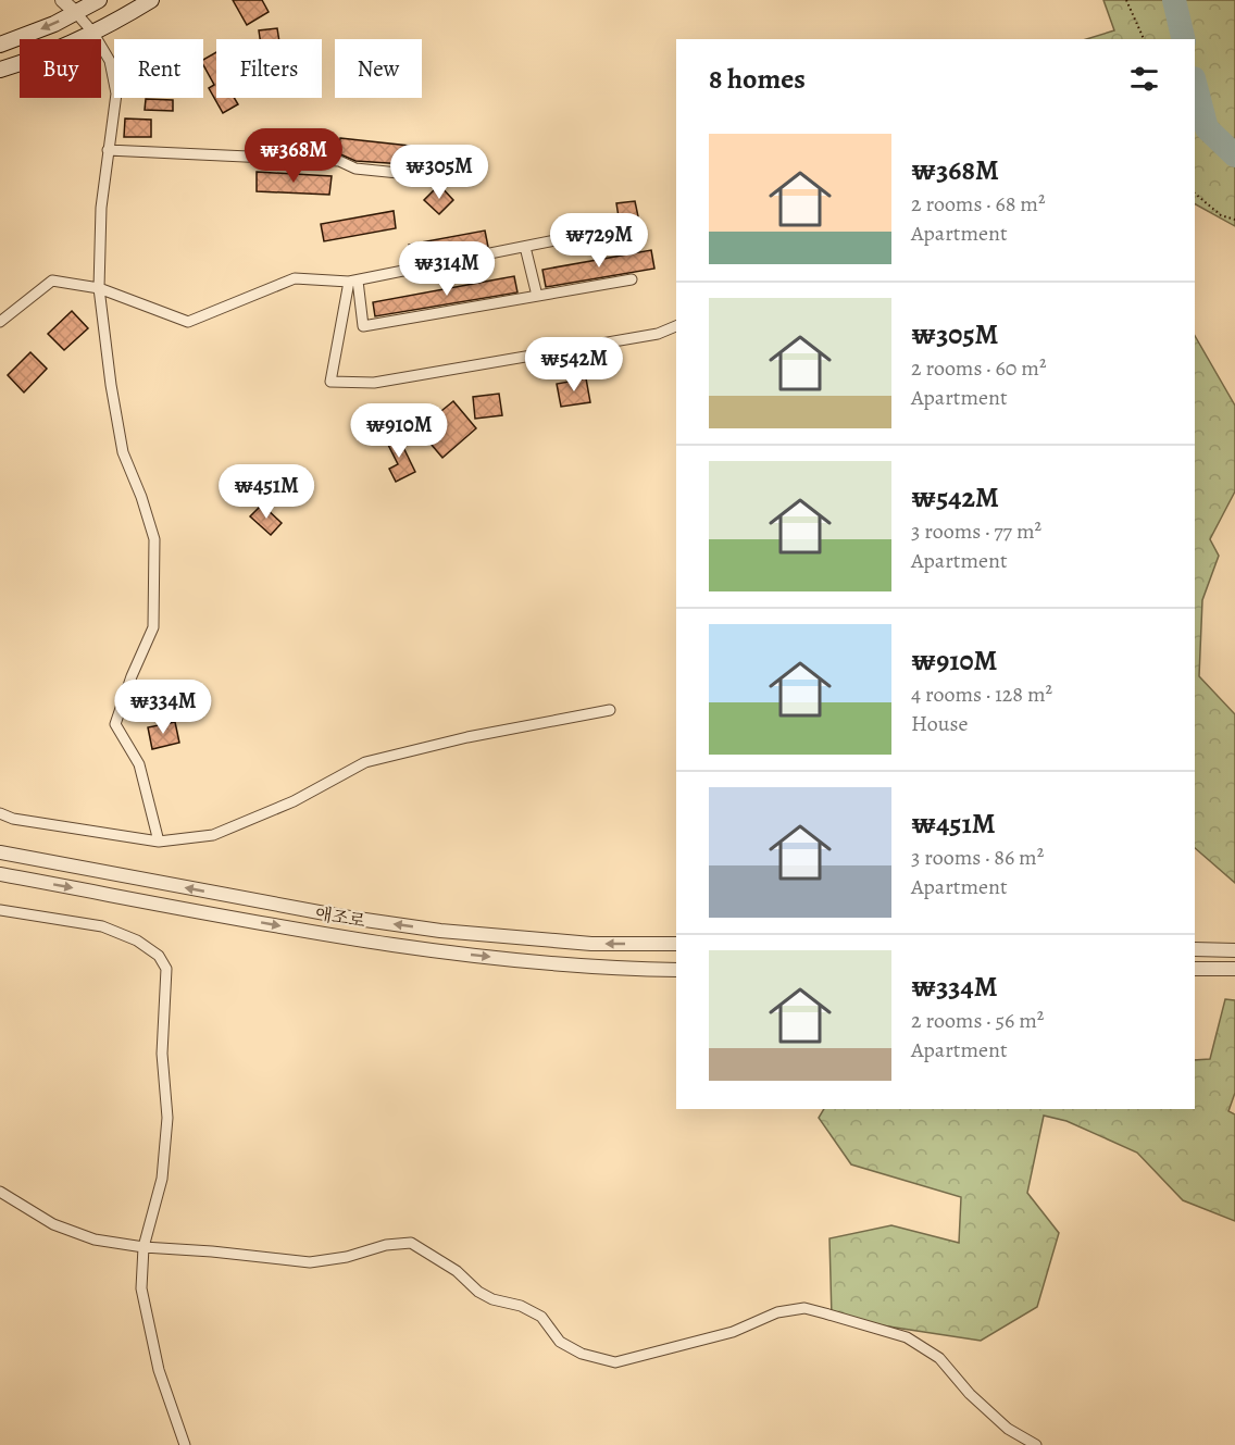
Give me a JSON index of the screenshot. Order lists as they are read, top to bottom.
{
  "streets": {
    "street": ["애조로"]
  },
  "page": {
    "chip": [
      "Buy",
      "Rent",
      "Filters",
      "New"
    ],
    "heading": "8 homes",
    "list": [
      {
        "name": "₩368M",
        "note": "2 rooms · 68 m² · Apartment"
      },
      {
        "name": "₩305M",
        "note": "2 rooms · 60 m² · Apartment"
      },
      {
        "name": "₩542M",
        "note": "3 rooms · 77 m² · Apartment"
      },
      {
        "name": "₩910M",
        "note": "4 rooms · 128 m² · House"
      },
      {
        "name": "₩451M",
        "note": "3 rooms · 86 m² · Apartment"
      },
      {
        "name": "₩334M",
        "note": "2 rooms · 56 m² · Apartment"
      }
    ],
    "price": [
      "₩368M",
      "₩305M",
      "₩729M",
      "₩314M",
      "₩542M",
      "₩910M",
      "₩451M",
      "₩334M"
    ]
  }
}
